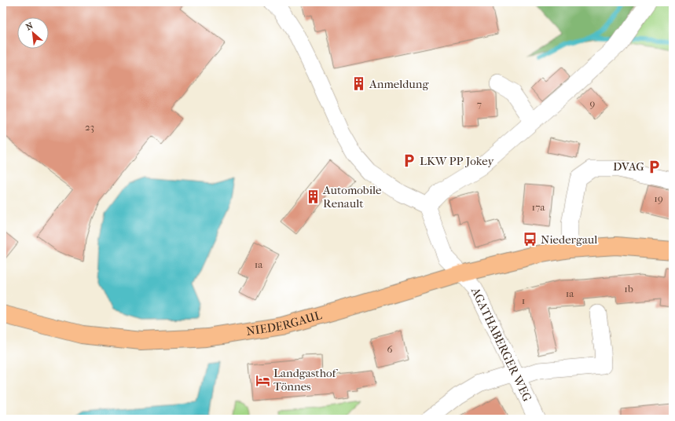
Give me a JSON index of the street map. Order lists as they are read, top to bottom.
{
  "streets": {
    "main road": ["NIEDERGAUL"],
    "street": ["AGATHABERGER WEG"]
  },
  "crossings": [
    ["NIEDERGAUL", "AGATHABERGER WEG"]
  ],
  "places": {
    "building": ["Anmeldung", "Automobile Renault"],
    "parking": ["LKW PP Jokey", "DVAG"],
    "bus stop": ["Niedergaul"],
    "hotel": ["Landgasthof Tönnes"]
  },
  "house_numbers": [
    "9",
    "7",
    "23",
    "19",
    "17a",
    "1a",
    "1b",
    "1a",
    "1",
    "6"
  ],
  "north": "top left"
}
